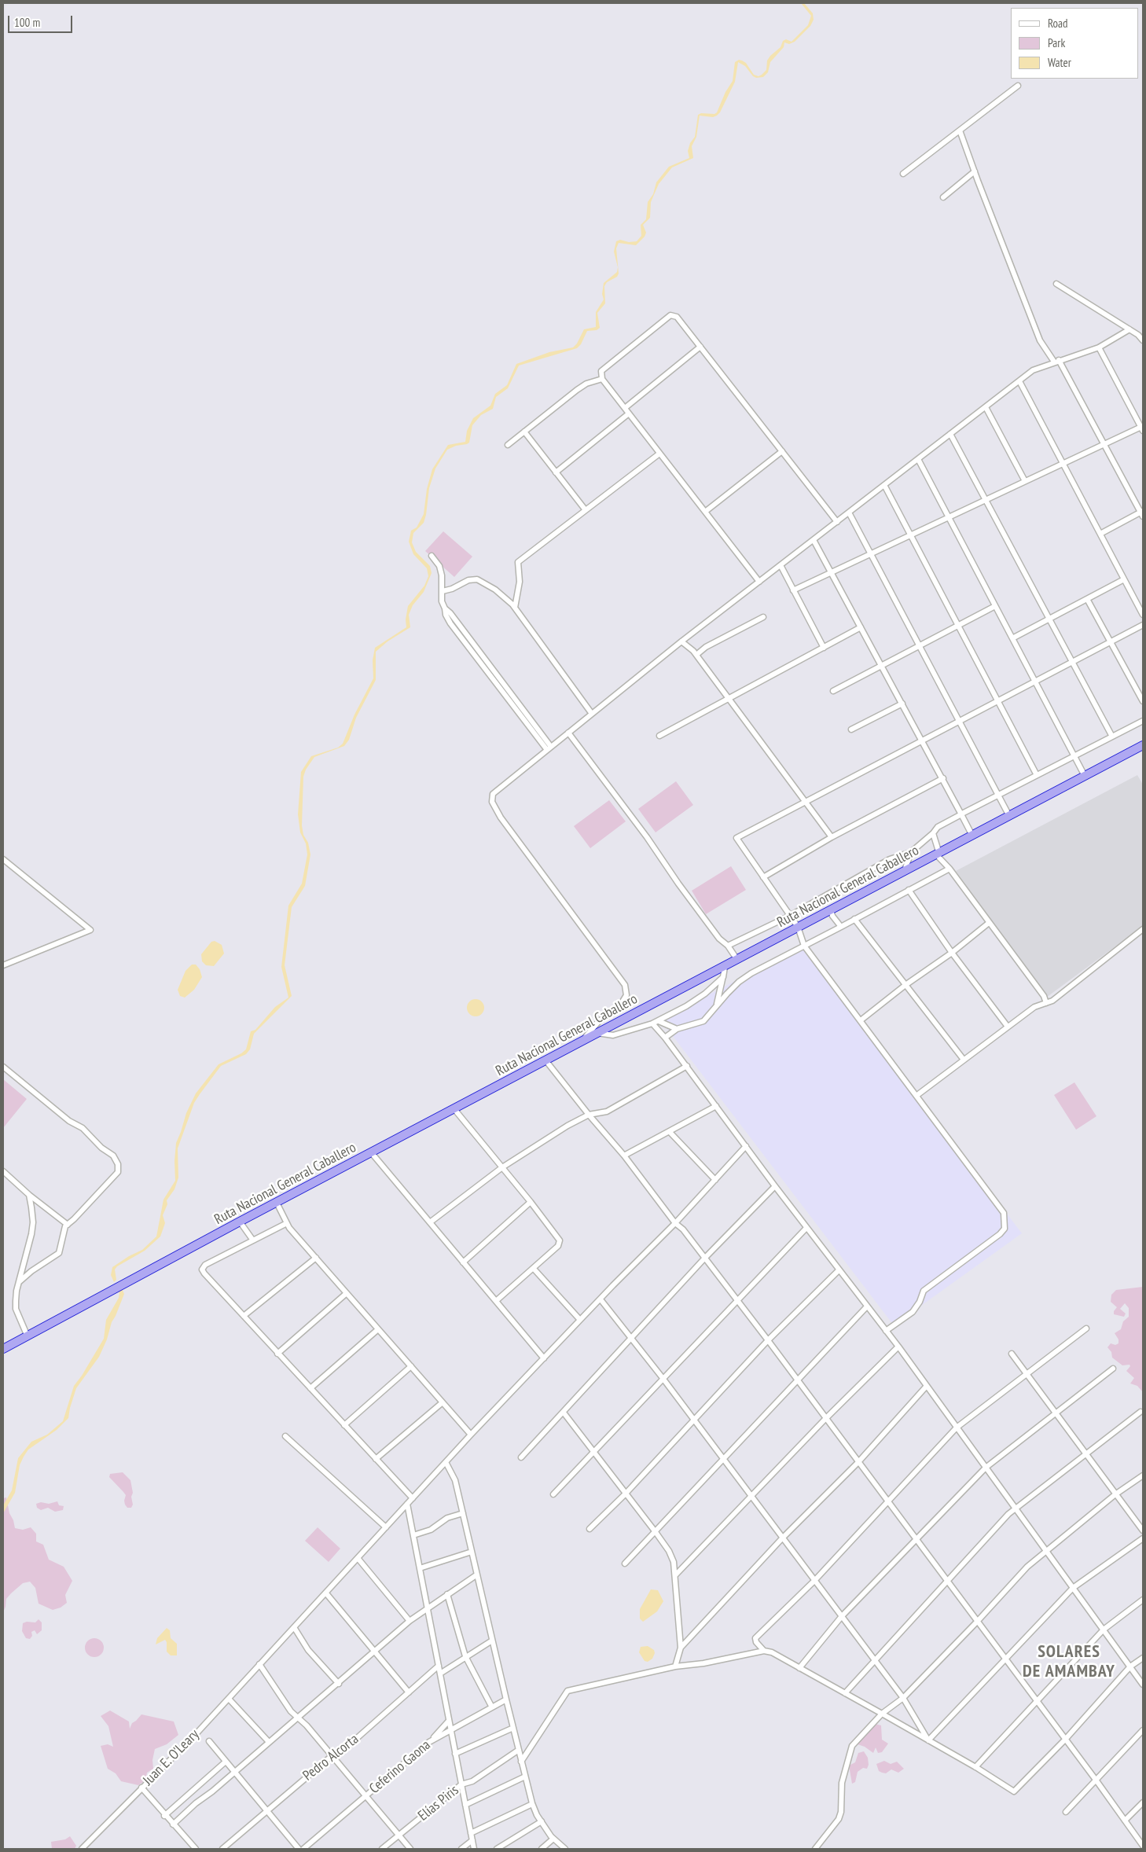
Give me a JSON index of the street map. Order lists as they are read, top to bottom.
{
  "streets": {
    "highway": ["Ruta Nacional General Caballero"],
    "street": [
      "Juan E. O'Leary",
      "Pedro Alcorta",
      "Ceferino Gaona",
      "Elías Piris"
    ]
  },
  "districts": ["SOLARES DE AMAMBAY"],
  "legend": ["Road", "Park", "Water"],
  "scale_bar": "100 m"
}
